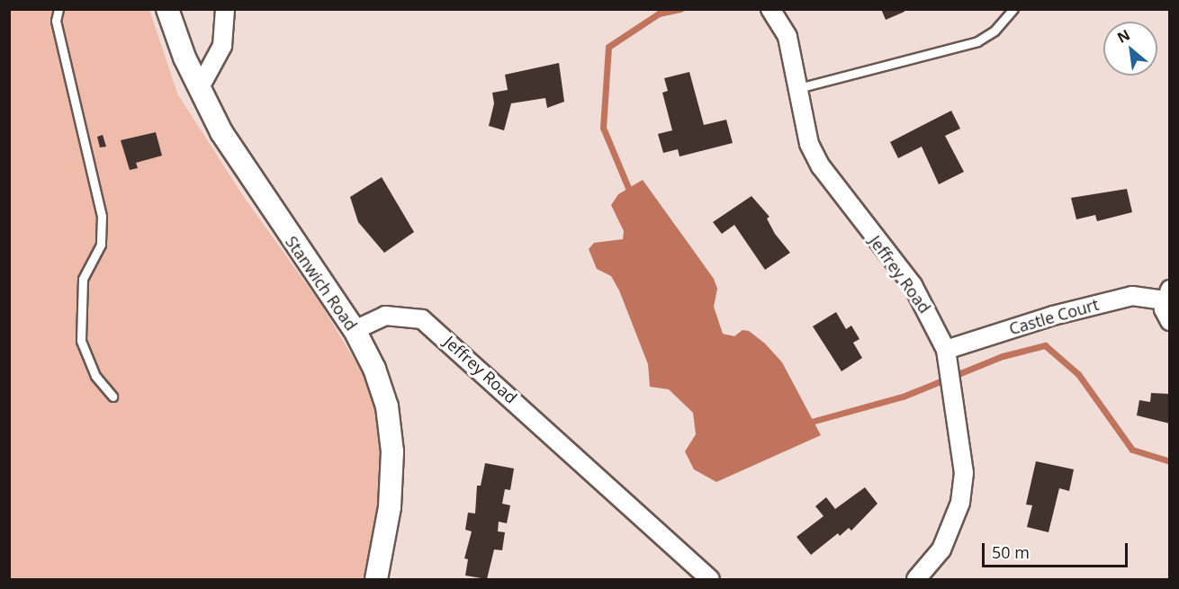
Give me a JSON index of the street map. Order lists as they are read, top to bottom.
{
  "streets": {
    "street": ["Jeffrey Road", "Stanwich Road", "Castle Court"]
  },
  "crossings": [
    ["Jeffrey Road", "Stanwich Road"],
    ["Jeffrey Road", "Castle Court"]
  ],
  "scale_bar": "50 m",
  "north": "top left"
}
